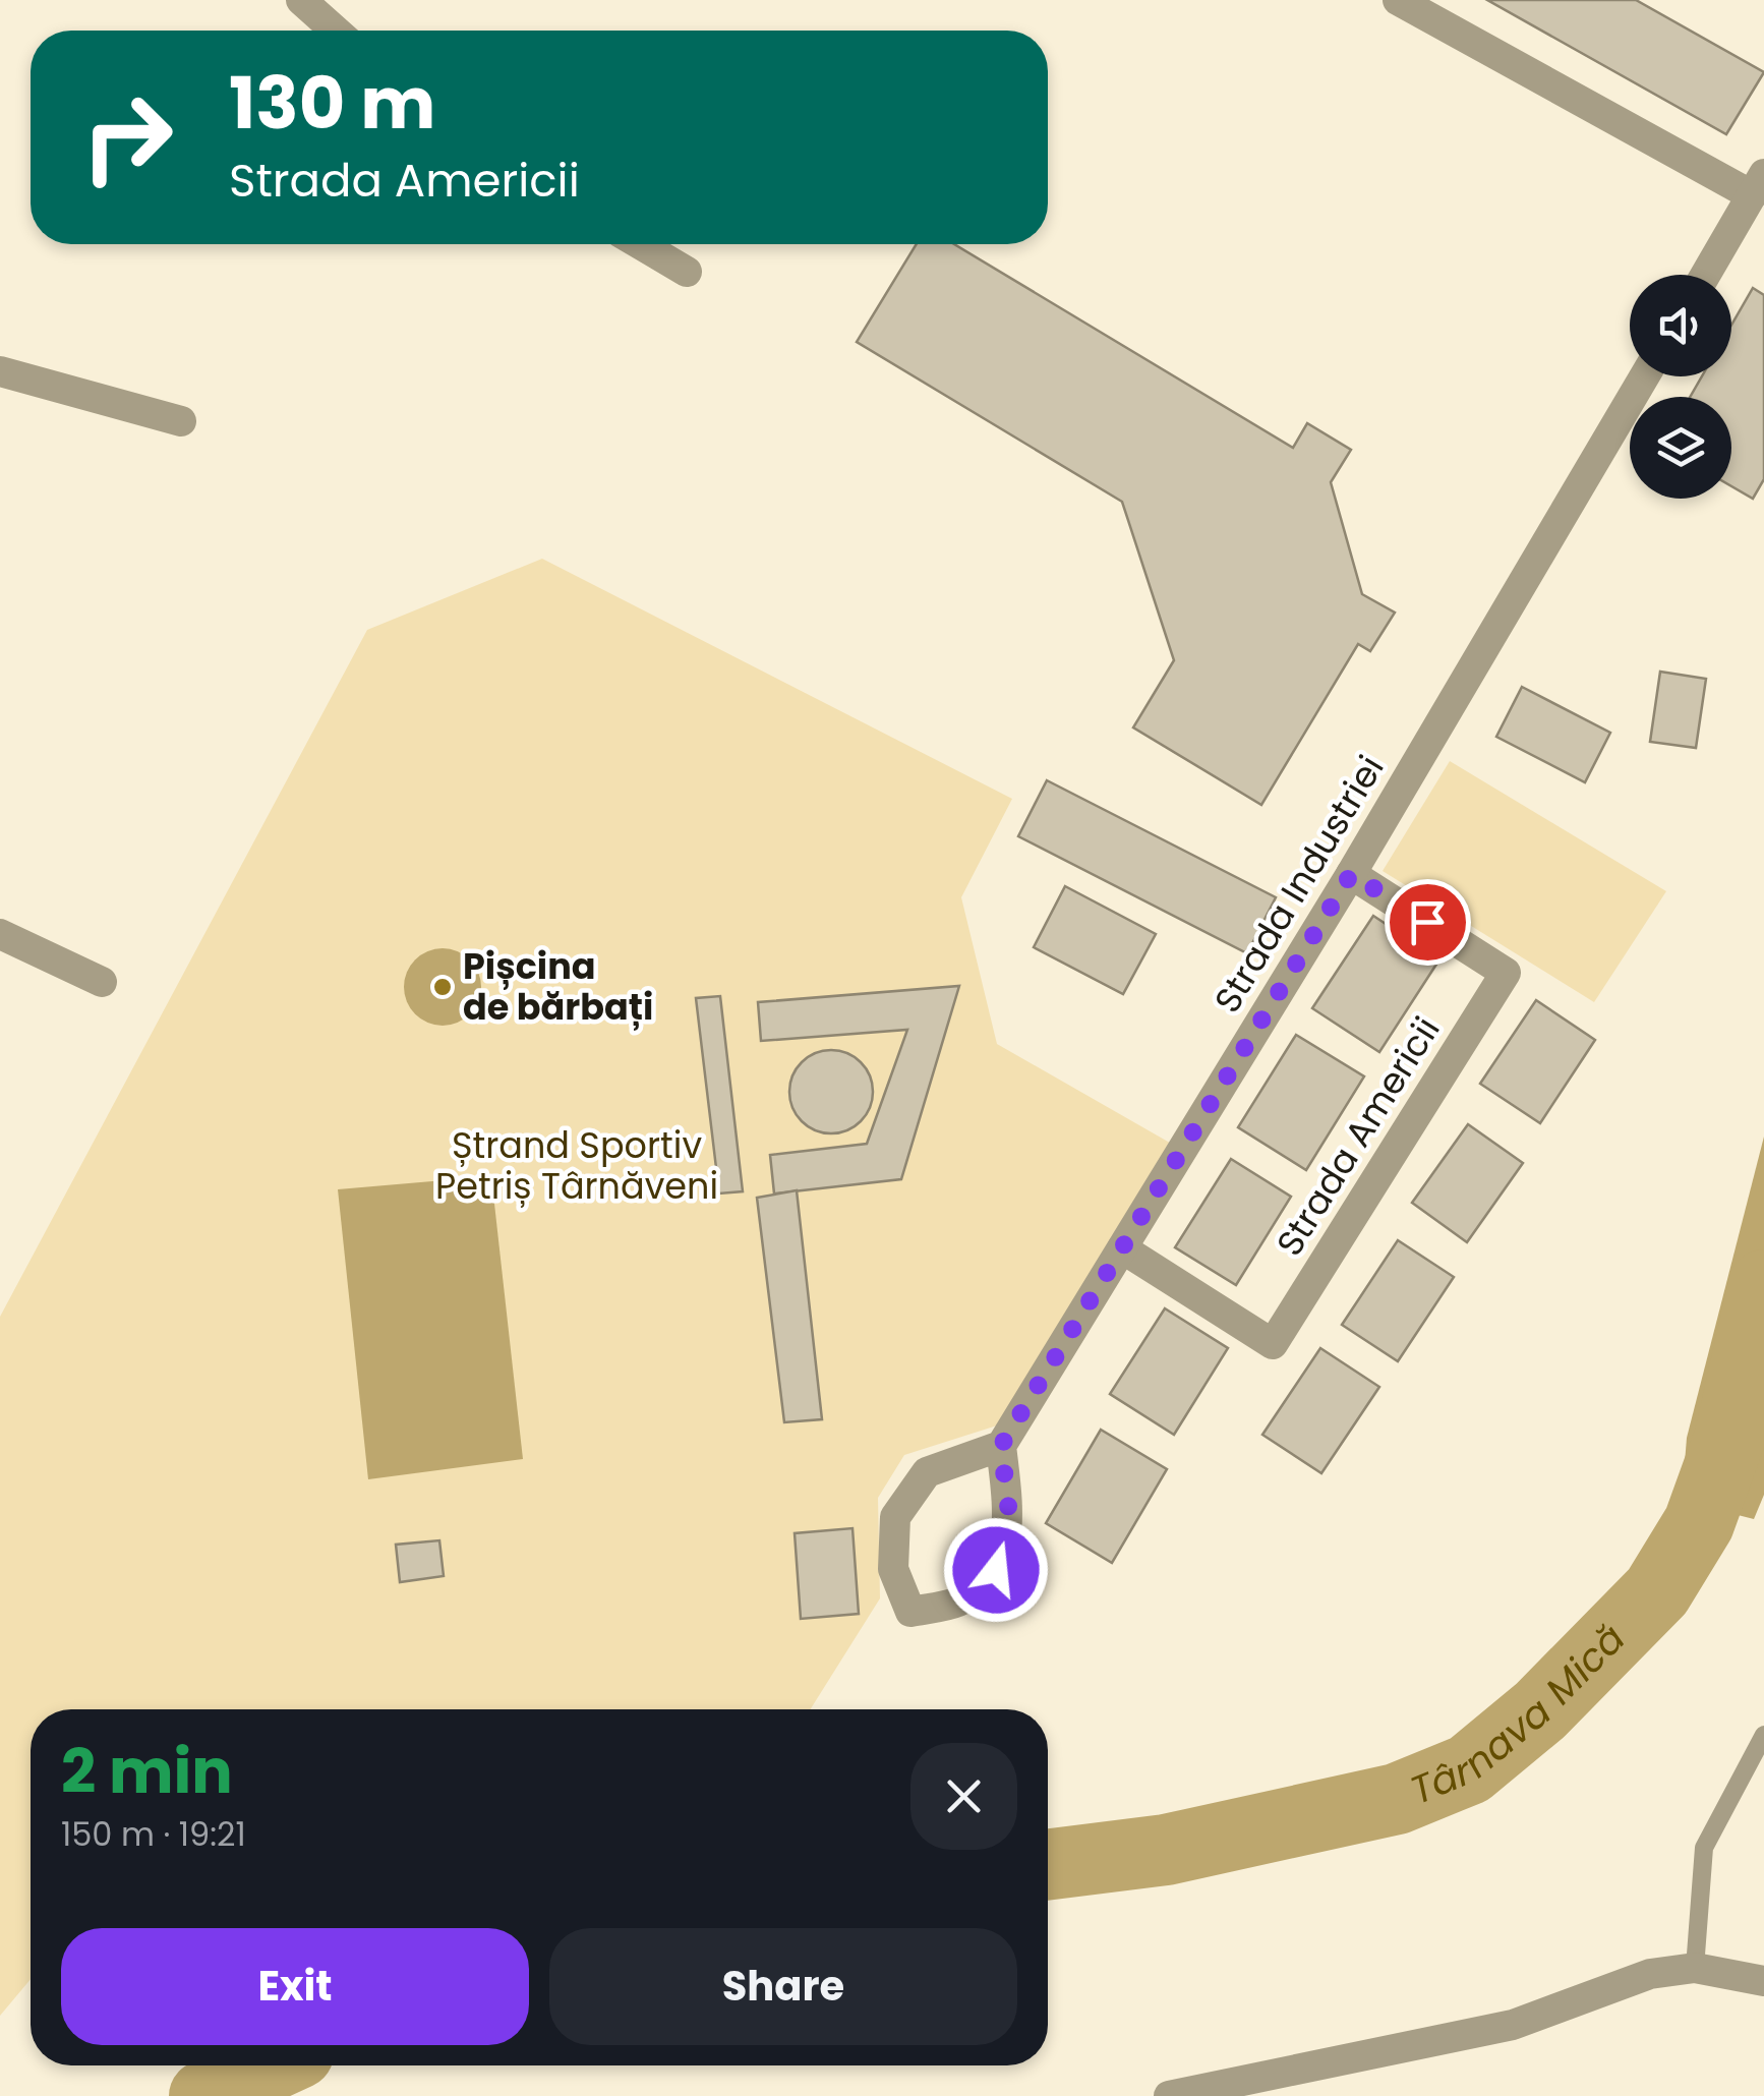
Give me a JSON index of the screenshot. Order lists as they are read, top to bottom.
{
  "streets": {
    "street": ["Strada Industriei", "Strada Americii"]
  },
  "crossings": [
    ["Strada Industriei", "Strada Americii"]
  ],
  "water": ["Târnava Mică"],
  "parks": ["Ștrand Sportiv Petriș Târnăveni"],
  "places": ["Pișcina de bărbați"],
  "page": {
    "turn": ["130 m", "Strada Americii"],
    "heading": ["2 min", "150 m · 19:21"],
    "buttons": ["Exit", "Share"]
  }
}
